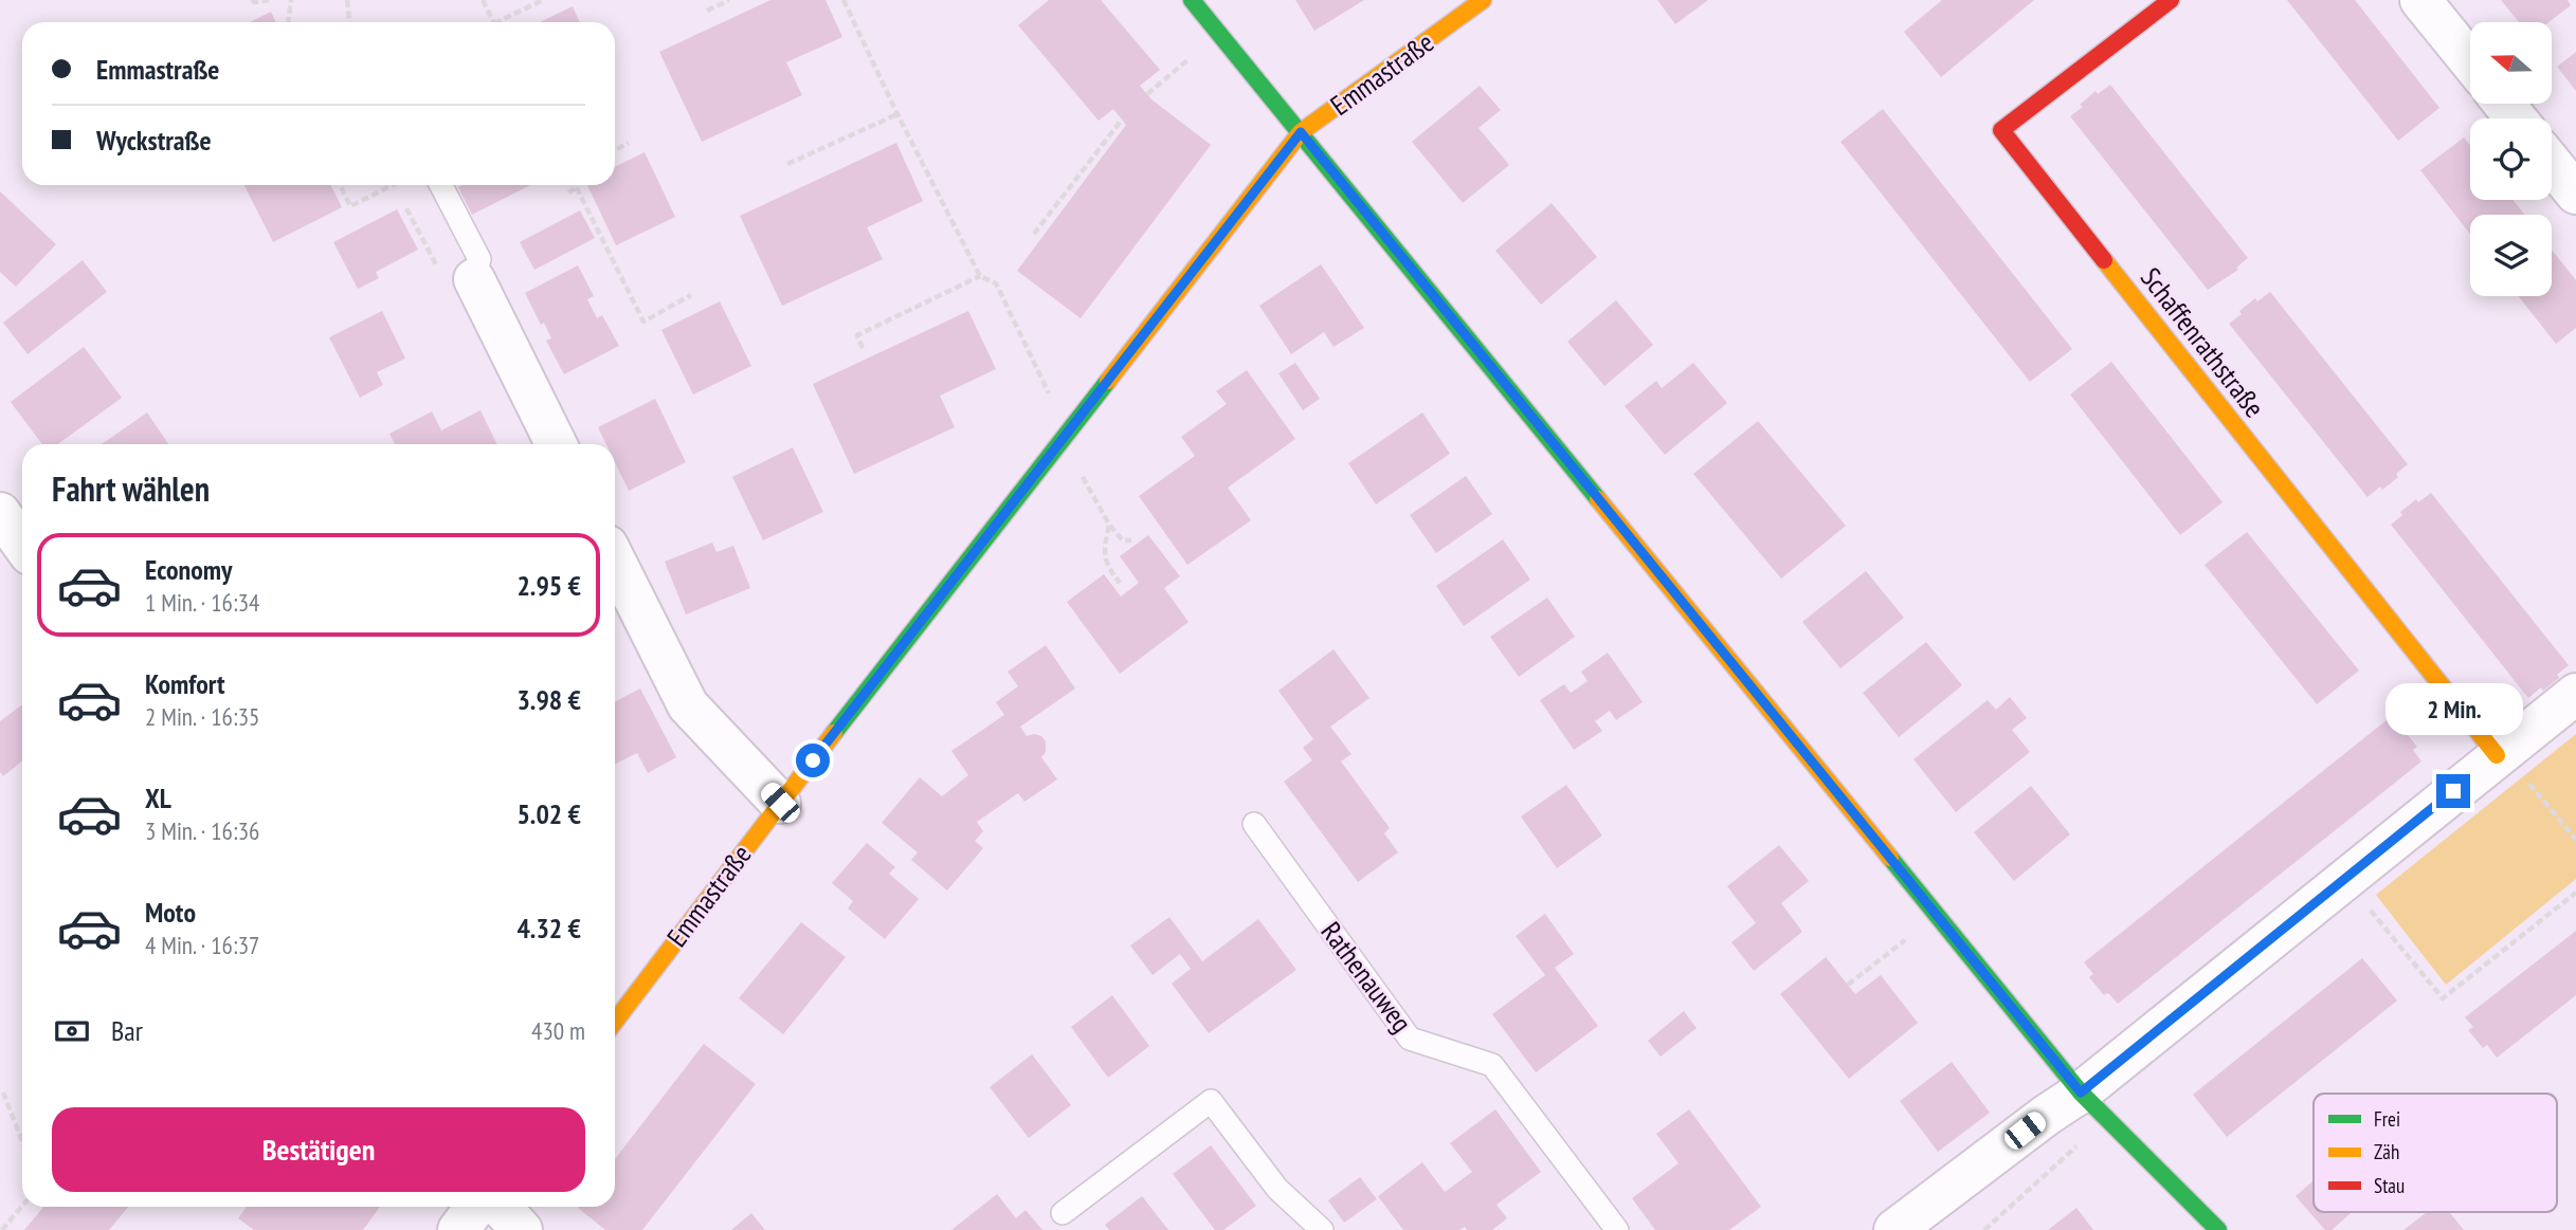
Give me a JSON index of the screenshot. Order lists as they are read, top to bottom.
{
  "streets": {
    "street": ["Emmastraße", "Schaffenrathstraße"],
    "lane": ["Rathenauweg"]
  },
  "legend": ["Frei", "Zäh", "Stau"],
  "north": "left",
  "page": {
    "banner": ["Emmastraße", "Wyckstraße"],
    "heading": "Fahrt wählen",
    "list": [
      {
        "name": "Economy",
        "note": "1 Min. · 16:34",
        "value": "2.95 €"
      },
      {
        "name": "Komfort",
        "note": "2 Min. · 16:35",
        "value": "3.98 €"
      },
      {
        "name": "XL",
        "note": "3 Min. · 16:36",
        "value": "5.02 €"
      },
      {
        "name": "Moto",
        "note": "4 Min. · 16:37",
        "value": "4.32 €"
      }
    ],
    "bubble": "2 Min.",
    "pay": ["Bar", "430 m"],
    "buttons": "Bestätigen"
  }
}
